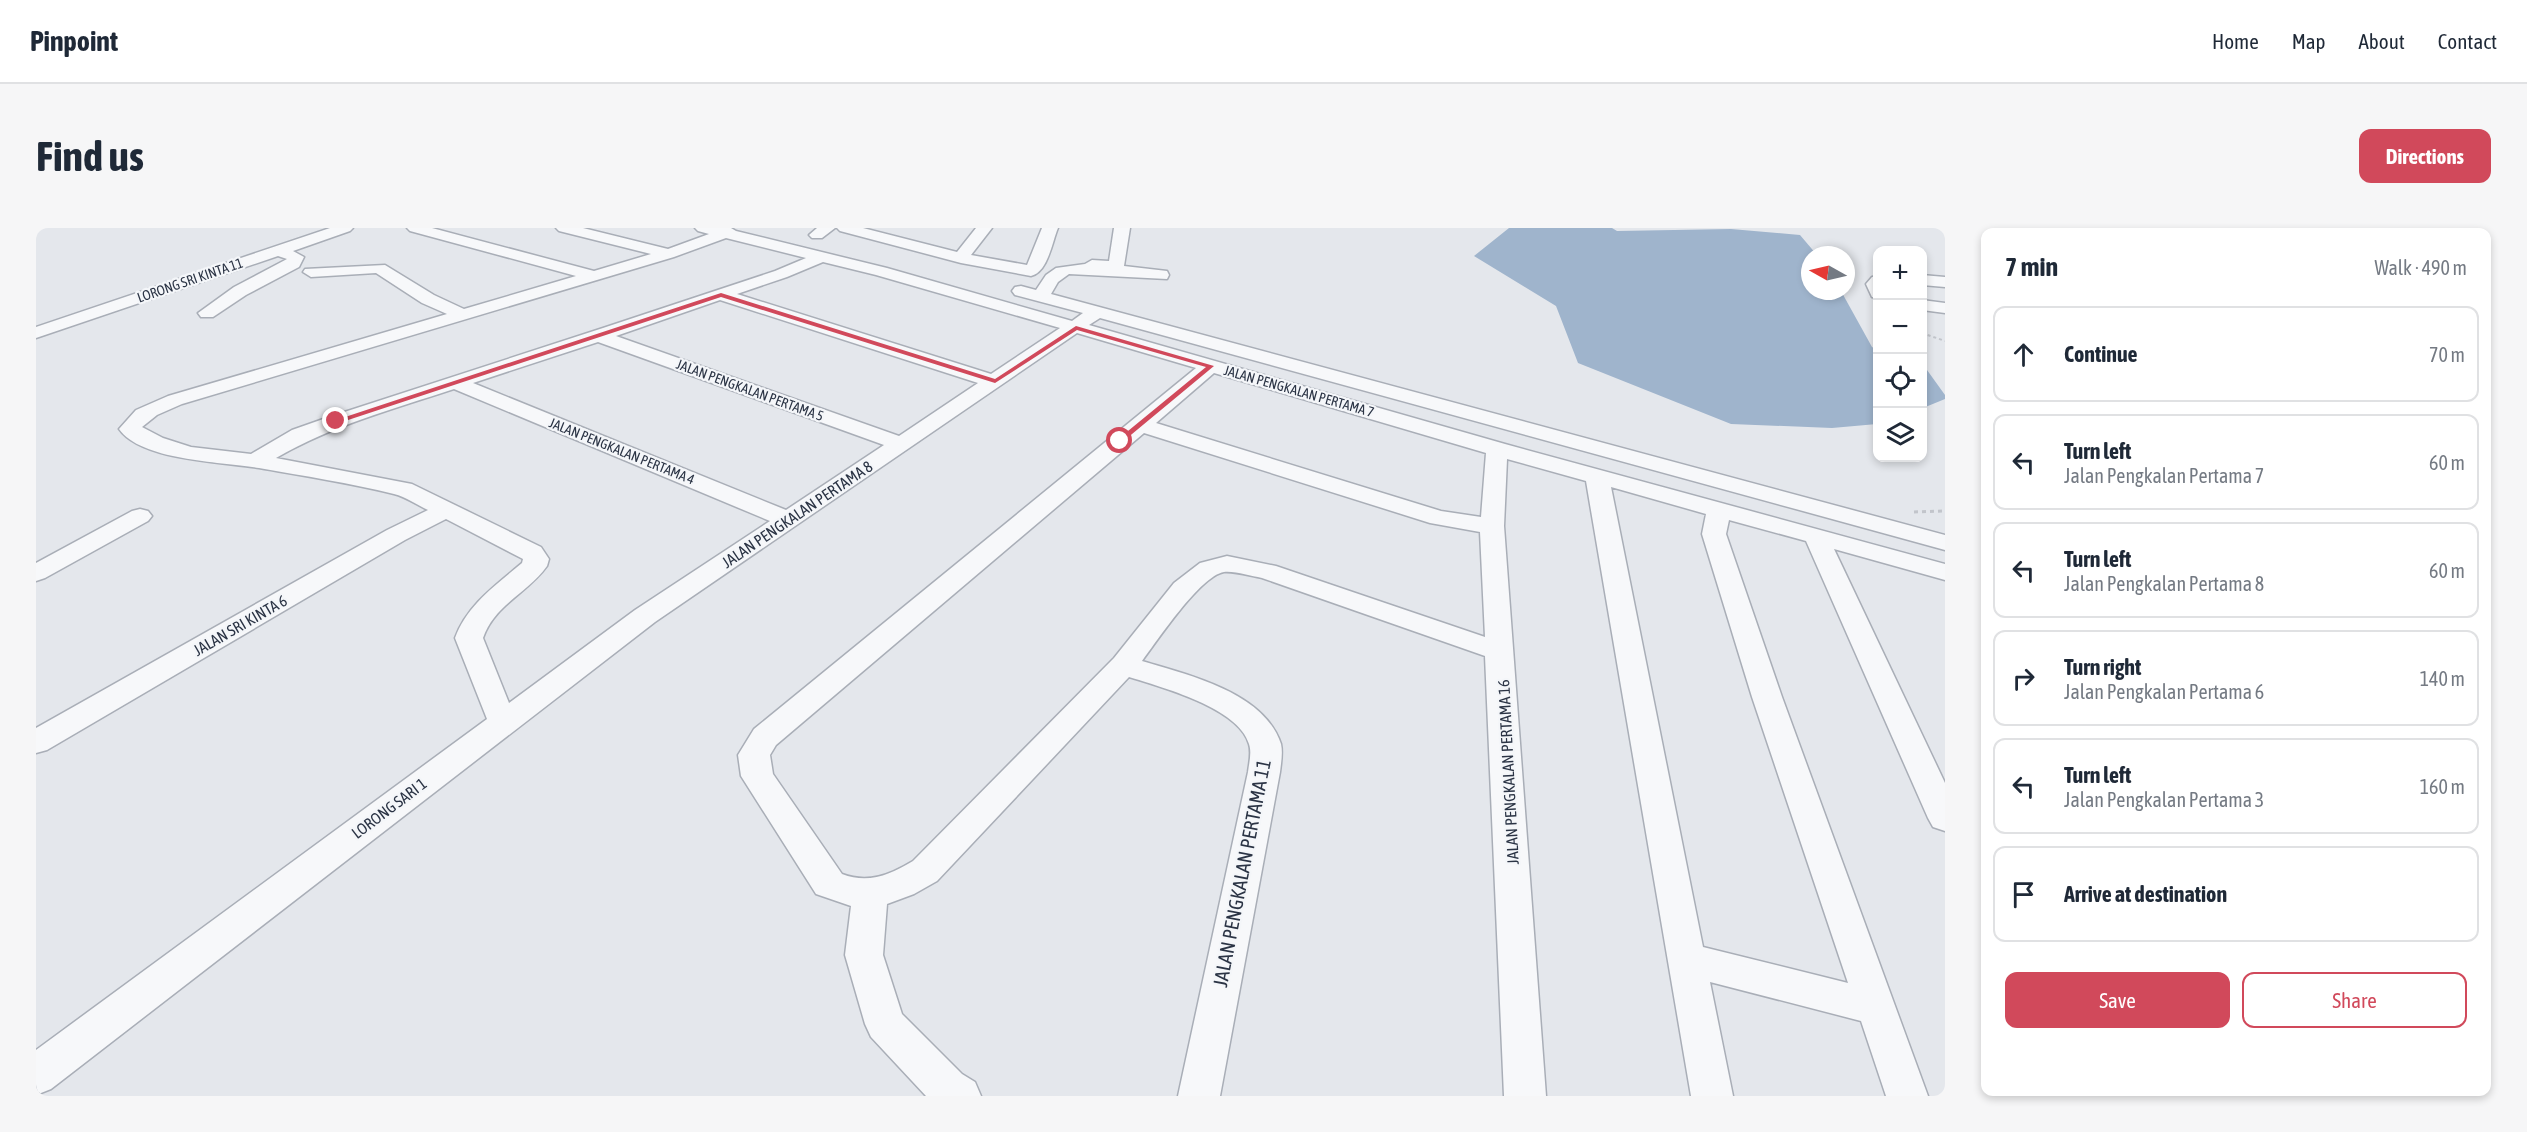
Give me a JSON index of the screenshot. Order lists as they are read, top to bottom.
{
  "streets": {
    "street": [
      "LORONG SRI KINTA 11",
      "JALAN PENGKALAN PERTAMA 5",
      "JALAN PENGKALAN PERTAMA 7",
      "JALAN PENGKALAN PERTAMA 4",
      "JALAN PENGKALAN PERTAMA 8",
      "JALAN SRI KINTA 6",
      "JALAN PENGKALAN PERTAMA 16",
      "LORONG SARI 1",
      "JALAN PENGKALAN PERTAMA 11"
    ]
  },
  "crossings": [
    ["JALAN PENGKALAN PERTAMA 5", "JALAN PENGKALAN PERTAMA 8"],
    ["JALAN PENGKALAN PERTAMA 7", "JALAN PENGKALAN PERTAMA 8"],
    ["JALAN PENGKALAN PERTAMA 7", "JALAN PENGKALAN PERTAMA 16"],
    ["JALAN PENGKALAN PERTAMA 4", "JALAN PENGKALAN PERTAMA 8"],
    ["JALAN PENGKALAN PERTAMA 8", "LORONG SARI 1"]
  ],
  "north": "left",
  "page": {
    "header": "Pinpoint",
    "nav": [
      "Home",
      "Map",
      "About",
      "Contact"
    ],
    "buttons": [
      "Directions",
      ["Save", "Share"]
    ],
    "title": "Find us",
    "heading": ["7 min", "Walk · 490 m"],
    "map_buttons": ["+", "−"],
    "list": [
      ["Continue", "70 m"],
      ["Turn left", "Jalan Pengkalan Pertama 7", "60 m"],
      ["Turn left", "Jalan Pengkalan Pertama 8", "60 m"],
      ["Turn right", "Jalan Pengkalan Pertama 6", "140 m"],
      ["Turn left", "Jalan Pengkalan Pertama 3", "160 m"],
      "Arrive at destination"
    ]
  }
}
